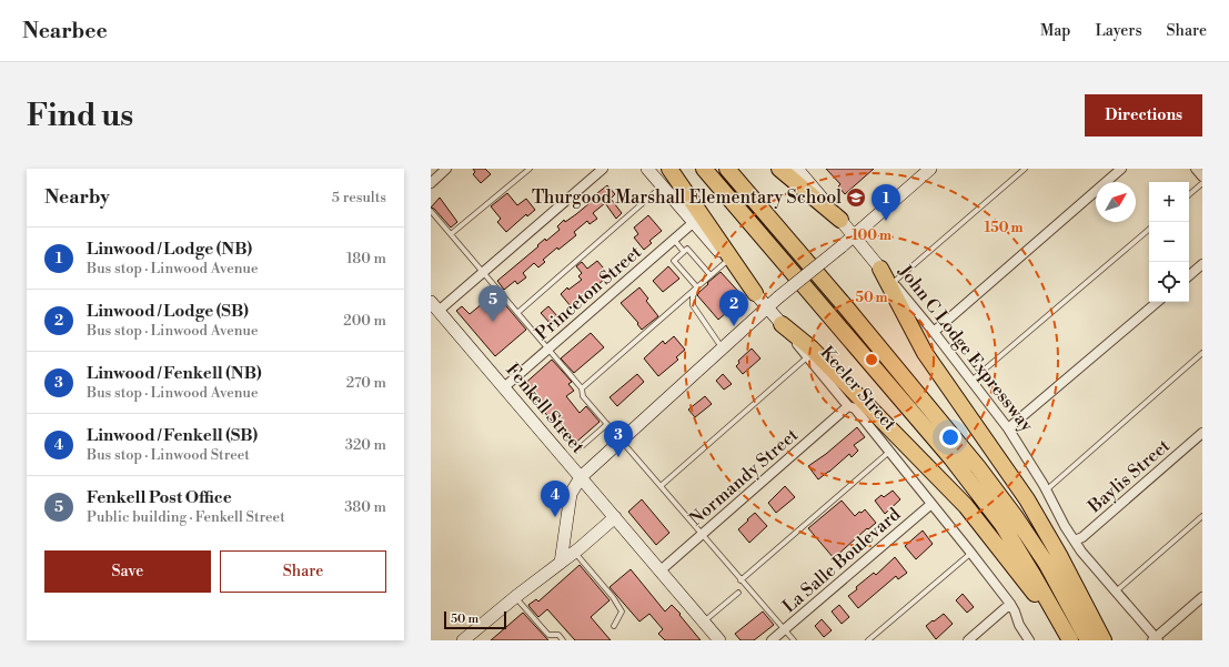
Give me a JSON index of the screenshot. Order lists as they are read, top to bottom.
{
  "streets": {
    "street": [
      "Princeton Street",
      "John C Lodge Expressway",
      "Keeler Street",
      "Fenkell Street",
      "Baylis Street",
      "Normandy Street",
      "La Salle Boulevard"
    ]
  },
  "crossings": [
    ["Princeton Street", "Keeler Street"],
    ["Princeton Street", "Fenkell Street"],
    ["John C Lodge Expressway", "Baylis Street"],
    ["Keeler Street", "Normandy Street"],
    ["Keeler Street", "La Salle Boulevard"],
    ["Fenkell Street", "Normandy Street"]
  ],
  "places": {
    "school or university": ["Thurgood Marshall Elementary School"]
  },
  "scale_bar": "50 m",
  "north": "top right",
  "page": {
    "header": "Nearbee",
    "nav": ["Map", "Layers", "Share"],
    "buttons": [
      "Directions",
      ["Save", "Share"]
    ],
    "title": "Find us",
    "heading": ["Nearby", "5 results"],
    "map_buttons": ["+", "−"],
    "pins": [
      "1",
      "5",
      "2",
      "3",
      "4"
    ],
    "list": [
      {
        "mark": "1",
        "name": "Linwood / Lodge (NB)",
        "note": "Bus stop · Linwood Avenue",
        "value": "180 m"
      },
      {
        "mark": "2",
        "name": "Linwood / Lodge (SB)",
        "note": "Bus stop · Linwood Avenue",
        "value": "200 m"
      },
      {
        "mark": "3",
        "name": "Linwood / Fenkell (NB)",
        "note": "Bus stop · Linwood Avenue",
        "value": "270 m"
      },
      {
        "mark": "4",
        "name": "Linwood / Fenkell (SB)",
        "note": "Bus stop · Linwood Street",
        "value": "320 m"
      },
      {
        "mark": "5",
        "name": "Fenkell Post Office",
        "note": "Public building · Fenkell Street",
        "value": "380 m"
      }
    ],
    "scale": "50 m"
  },
  "rings": ["150 m", "100 m", "50 m"]
}
